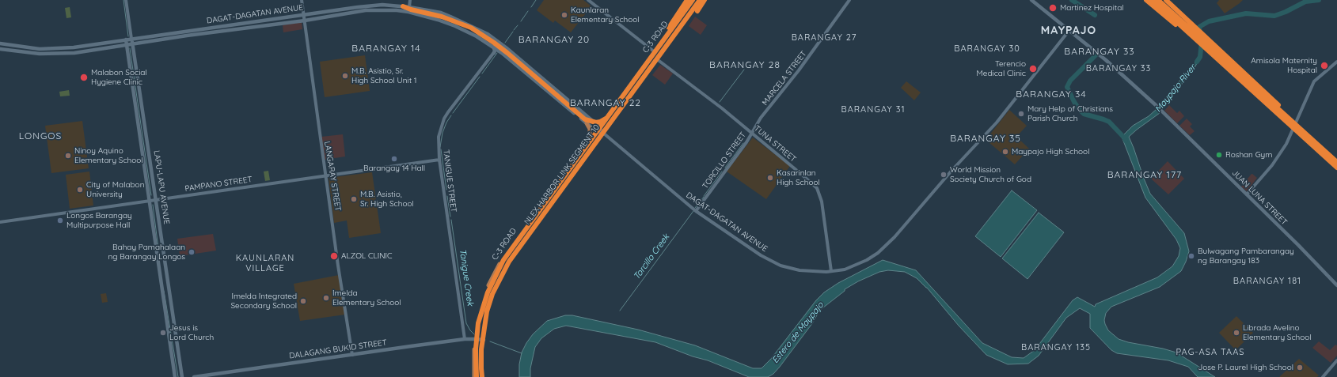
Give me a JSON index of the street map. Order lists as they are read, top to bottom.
{
  "streets": {
    "highway": ["NLEX HARBOR LINK SEGMENT 10"],
    "main road": [
      "DAGAT-DAGATAN AVENUE",
      "C-3 ROAD",
      "LAPU-LAPU AVENUE",
      "JUAN LUNA STREET",
      "DALAGANG BUKID STREET"
    ],
    "street": [
      "MARCELA STREET",
      "TUNA STREET",
      "TORCILLO STREET",
      "LANGARAY STREET",
      "TANIGUE STREET",
      "PAMPANO STREET"
    ]
  },
  "crossings": [
    ["DAGAT-DAGATAN AVENUE", "C-3 ROAD"],
    ["DAGAT-DAGATAN AVENUE", "TUNA STREET"],
    ["DAGAT-DAGATAN AVENUE", "TORCILLO STREET"],
    ["DAGAT-DAGATAN AVENUE", "LANGARAY STREET"],
    ["DAGAT-DAGATAN AVENUE", "LAPU-LAPU AVENUE"],
    ["DAGAT-DAGATAN AVENUE", "JUAN LUNA STREET"],
    ["C-3 ROAD", "TUNA STREET"],
    ["C-3 ROAD", "NLEX HARBOR LINK SEGMENT 10"],
    ["C-3 ROAD", "DALAGANG BUKID STREET"],
    ["MARCELA STREET", "TUNA STREET"],
    ["MARCELA STREET", "TORCILLO STREET"],
    ["TUNA STREET", "TORCILLO STREET"],
    ["LANGARAY STREET", "PAMPANO STREET"],
    ["LANGARAY STREET", "DALAGANG BUKID STREET"],
    ["TANIGUE STREET", "PAMPANO STREET"],
    ["TANIGUE STREET", "DALAGANG BUKID STREET"],
    ["PAMPANO STREET", "LAPU-LAPU AVENUE"]
  ],
  "districts": [
    "MAYPAJO",
    "BARANGAY 27",
    "BARANGAY 20",
    "BARANGAY 14",
    "BARANGAY 30",
    "BARANGAY 33",
    "BARANGAY 28",
    "BARANGAY 33",
    "BARANGAY 34",
    "BARANGAY 22",
    "BARANGAY 31",
    "LONGOS",
    "BARANGAY 35",
    "BARANGAY 177",
    "KAUNLARAN VILLAGE",
    "BARANGAY 181",
    "BARANGAY 135",
    "PAG-ASA TAAS"
  ],
  "water": [
    "Maypajo River",
    "Torcillo Creek",
    "Tanigue Creek",
    "Estero de Maypajo"
  ],
  "places": [
    "Martinez Hospital",
    "Kaunlaran Elementary School",
    "Amisola Maternity Hospital",
    "Terencio Medical Clinic",
    "M.B. Asistio, Sr. High School Unit 1",
    "Malabon Social Hygiene Clinic",
    "Mary Help of Christians Parish Church",
    "Maypajo High School",
    "Roshan Gym",
    "Ninoy Aquino Elementary School",
    "Barangay 14 Hall",
    "World Mission Society Church of God",
    "Kasarinlan High School",
    "City of Malabon University",
    "M.B. Asistio, Sr. High School",
    "Longos Barangay Multipurpose Hall",
    "Bahay Pamahalaan ng Barangay Longos",
    "ALZOL CLINIC",
    "Bulwagang Pambarangay ng Barangay 183",
    "Imelda Elementary School",
    "Imelda Integrated Secondary School",
    "Jesus is Lord Church",
    "Librada Avelino Elementary School",
    "Jose P. Laurel High School"
  ]
}
